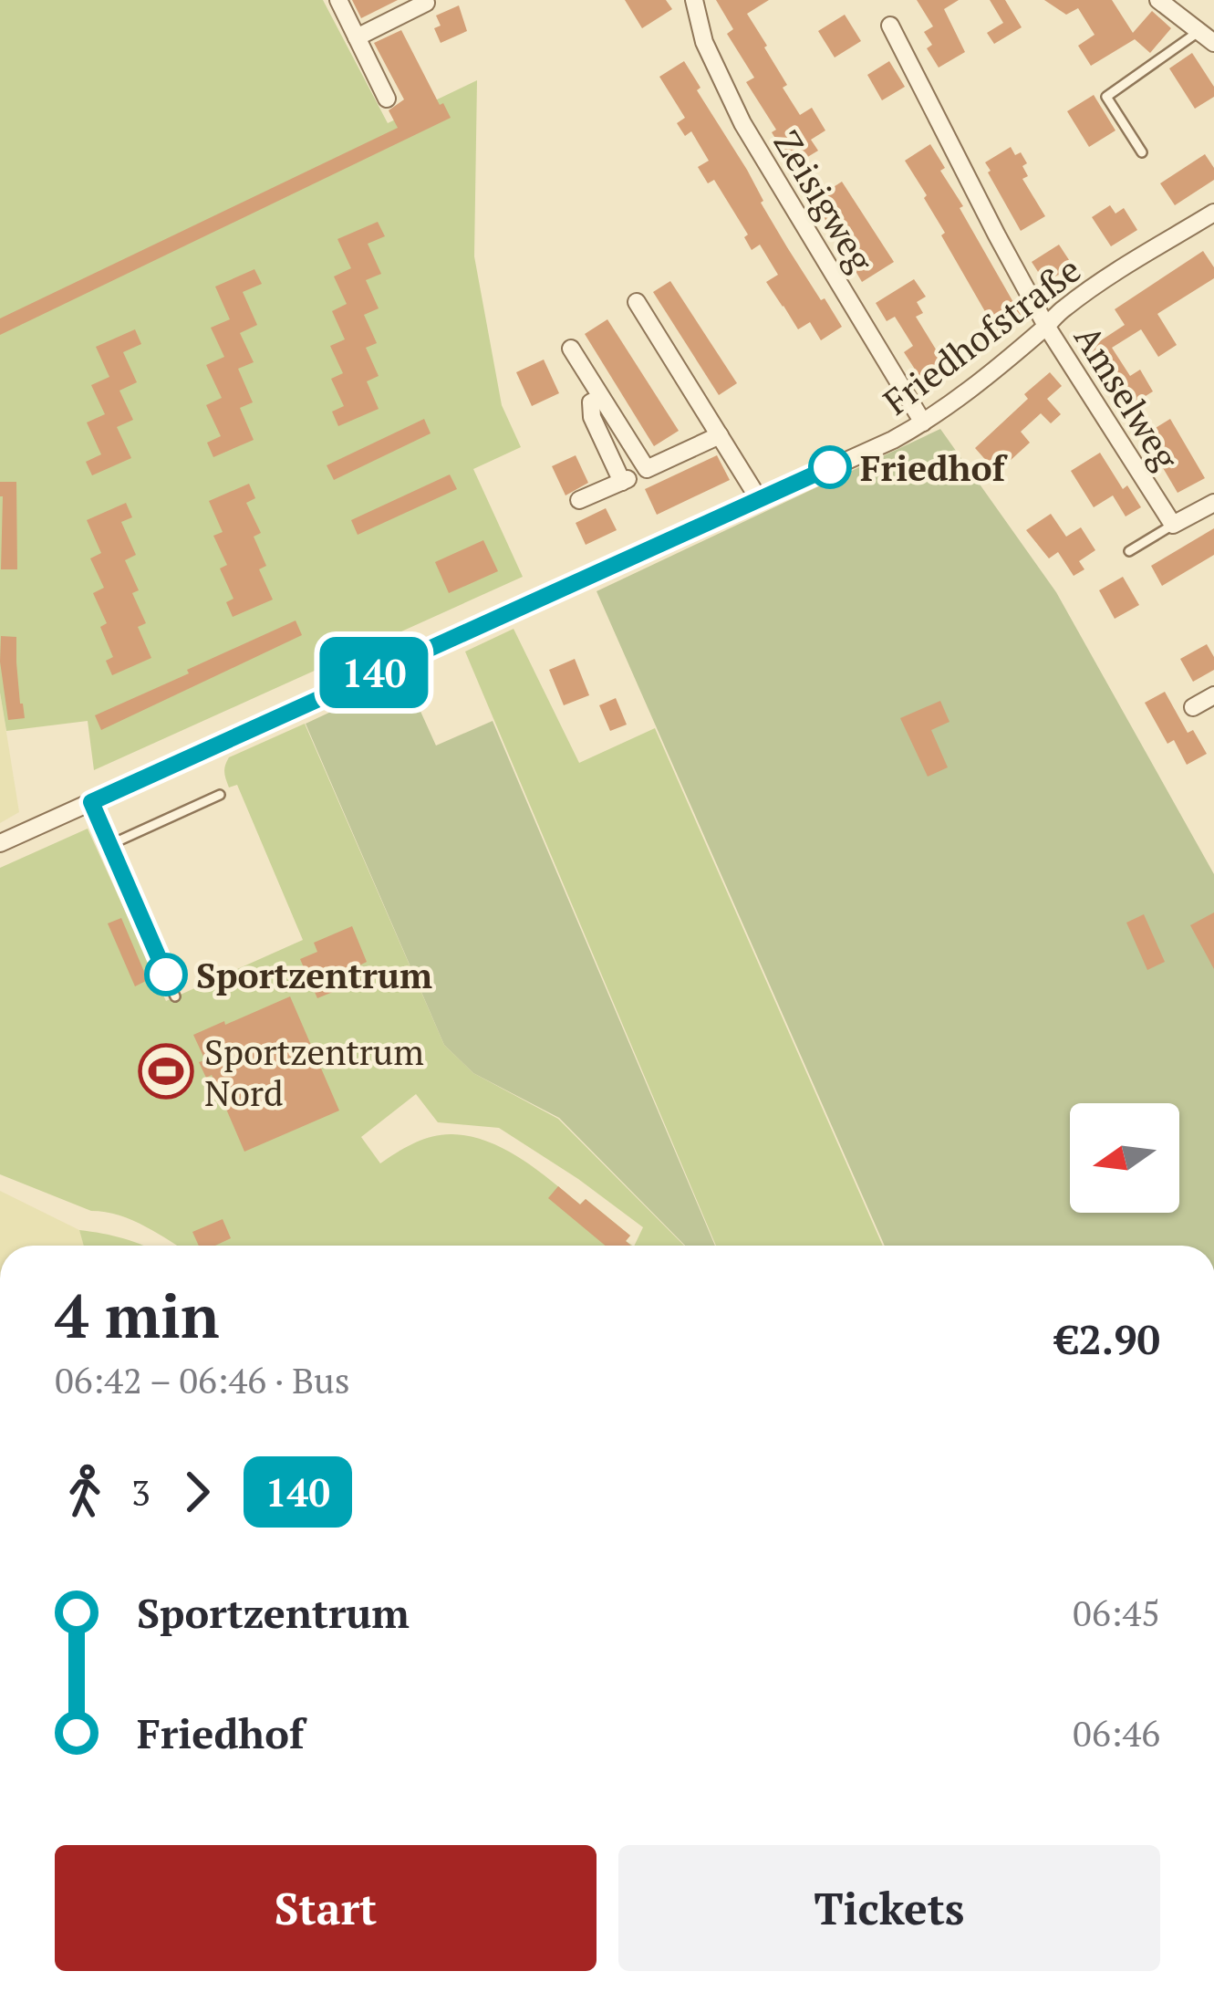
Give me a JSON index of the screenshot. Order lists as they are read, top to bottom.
{
  "streets": {
    "street": ["Zeisigweg", "Friedhofstraße", "Amselweg"]
  },
  "crossings": [
    ["Zeisigweg", "Friedhofstraße"],
    ["Friedhofstraße", "Amselweg"]
  ],
  "places": {
    "other": ["Friedhof", "Sportzentrum"],
    "sports": ["Sportzentrum Nord"]
  },
  "lines": ["bus line 140"],
  "north": "left",
  "page": {
    "on_map": "140",
    "heading": ["4 min", "06:42 – 06:46 · Bus", "€2.90"],
    "legs": ["3", "140"],
    "list": [
      {
        "name": "Sportzentrum",
        "value": "06:45"
      },
      {
        "name": "Friedhof",
        "value": "06:46"
      }
    ],
    "buttons": ["Start", "Tickets"]
  }
}
